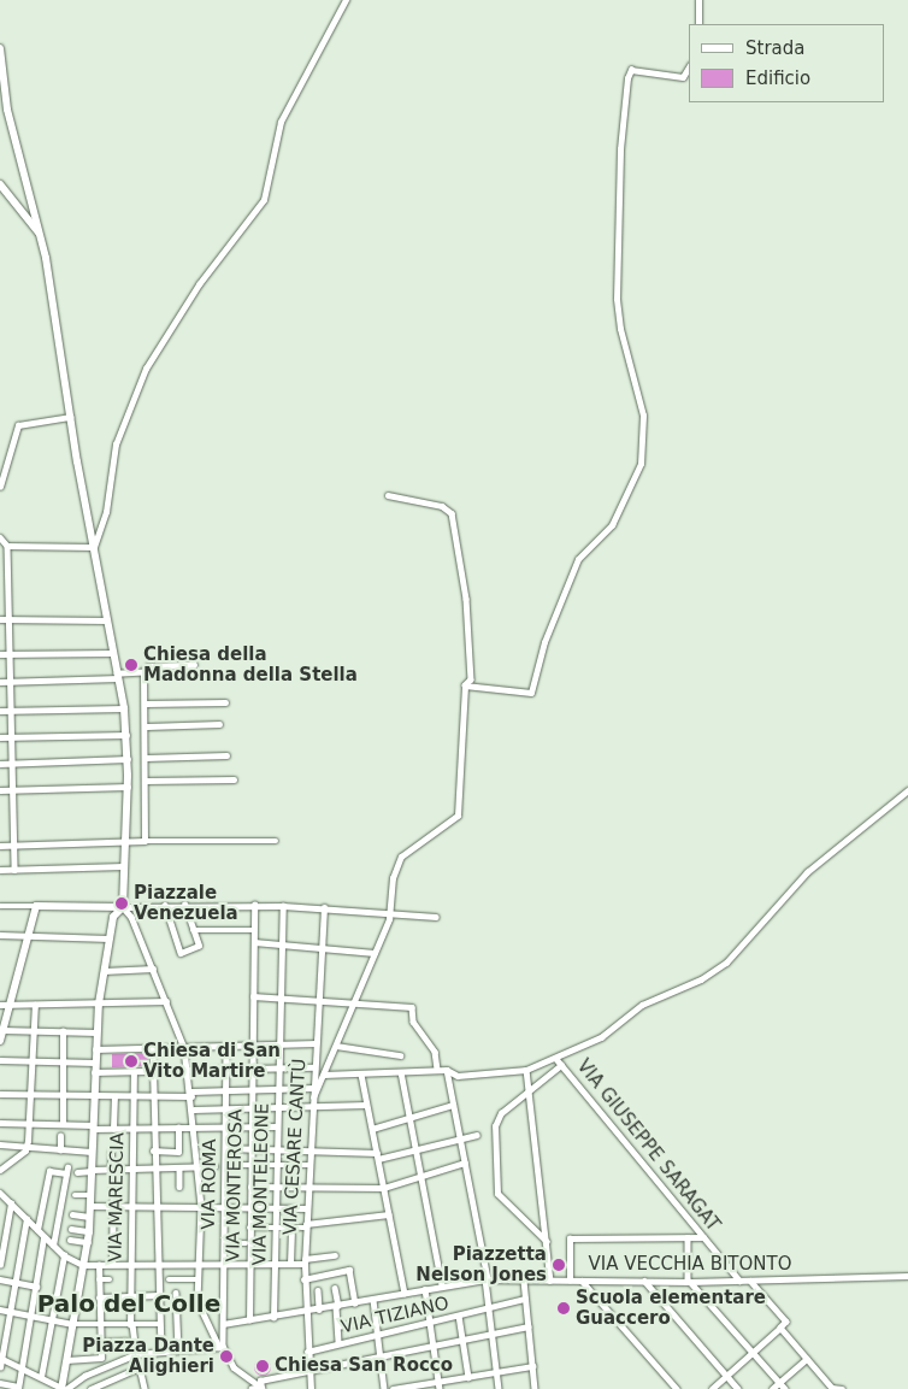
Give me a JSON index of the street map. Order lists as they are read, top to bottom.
{
  "streets": {
    "street": [
      "VIA GIUSEPPE SARAGAT",
      "VIA CESARE CANTÙ",
      "VIA ROMA",
      "VIA MONTELEONE",
      "VIA MONTEROSA",
      "VIA MARESCIA",
      "VIA VECCHIA BITONTO",
      "VIA TIZIANO"
    ]
  },
  "crossings": [
    ["VIA GIUSEPPE SARAGAT", "VIA VECCHIA BITONTO"],
    ["VIA CESARE CANTÙ", "VIA VECCHIA BITONTO"],
    ["VIA CESARE CANTÙ", "VIA TIZIANO"],
    ["VIA ROMA", "VIA VECCHIA BITONTO"],
    ["VIA MONTELEONE", "VIA VECCHIA BITONTO"],
    ["VIA MONTEROSA", "VIA VECCHIA BITONTO"]
  ],
  "districts": ["Palo del Colle"],
  "places": [
    "Chiesa della Madonna della Stella",
    "Piazzale Venezuela",
    "Chiesa di San Vito Martire",
    "Piazzetta Nelson Jones",
    "Scuola elementare Guaccero",
    "Piazza Dante Alighieri",
    "Chiesa San Rocco"
  ],
  "legend": ["Strada", "Edificio"]
}
